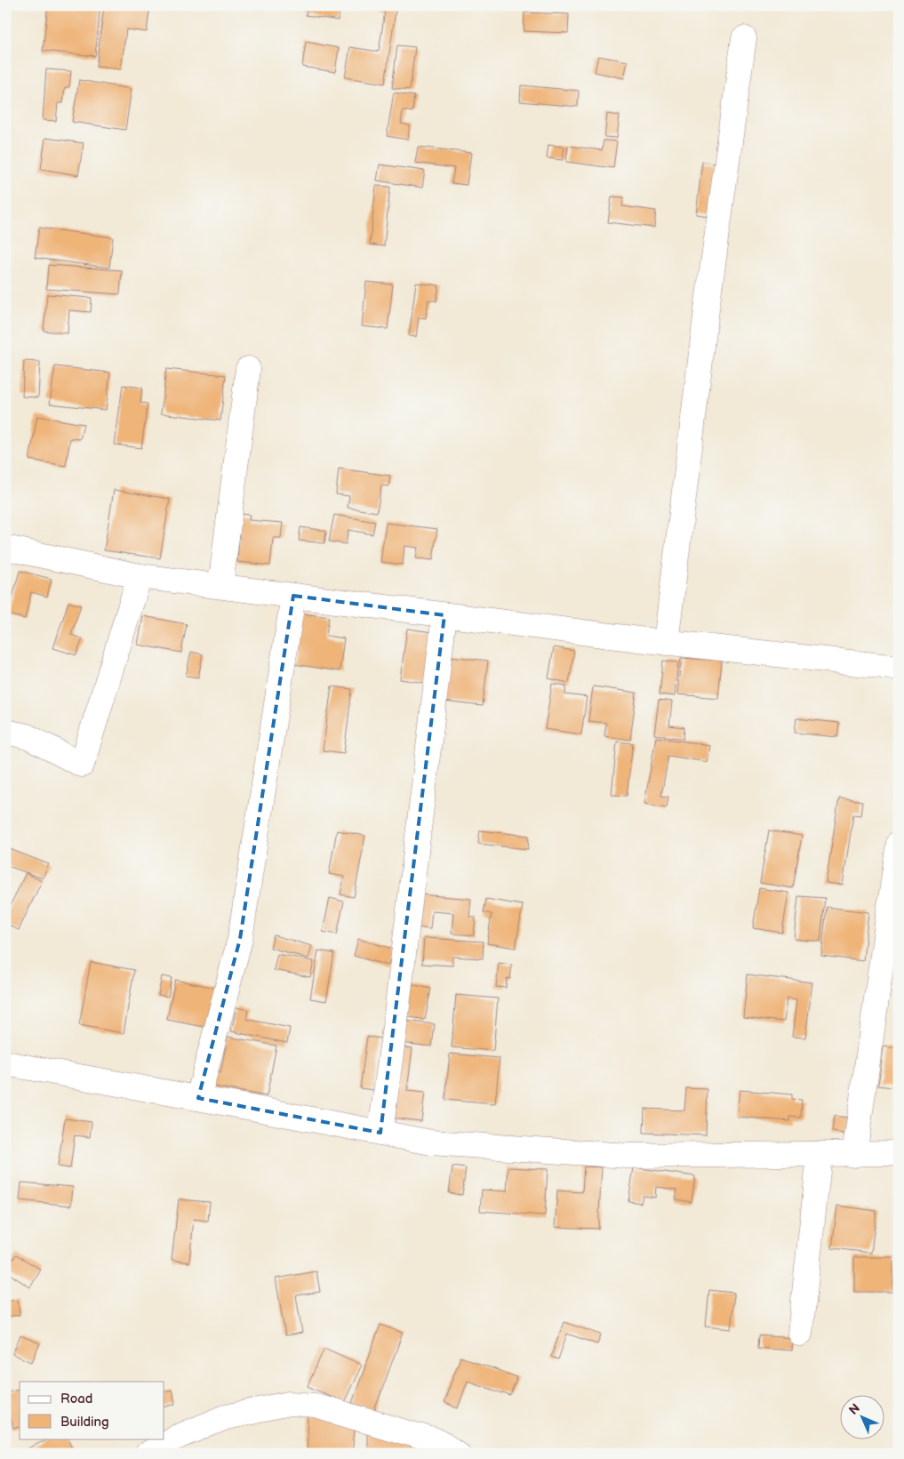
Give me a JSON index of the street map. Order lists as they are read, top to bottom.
{
  "legend": ["Road", "Building"],
  "north": "top left"
}
